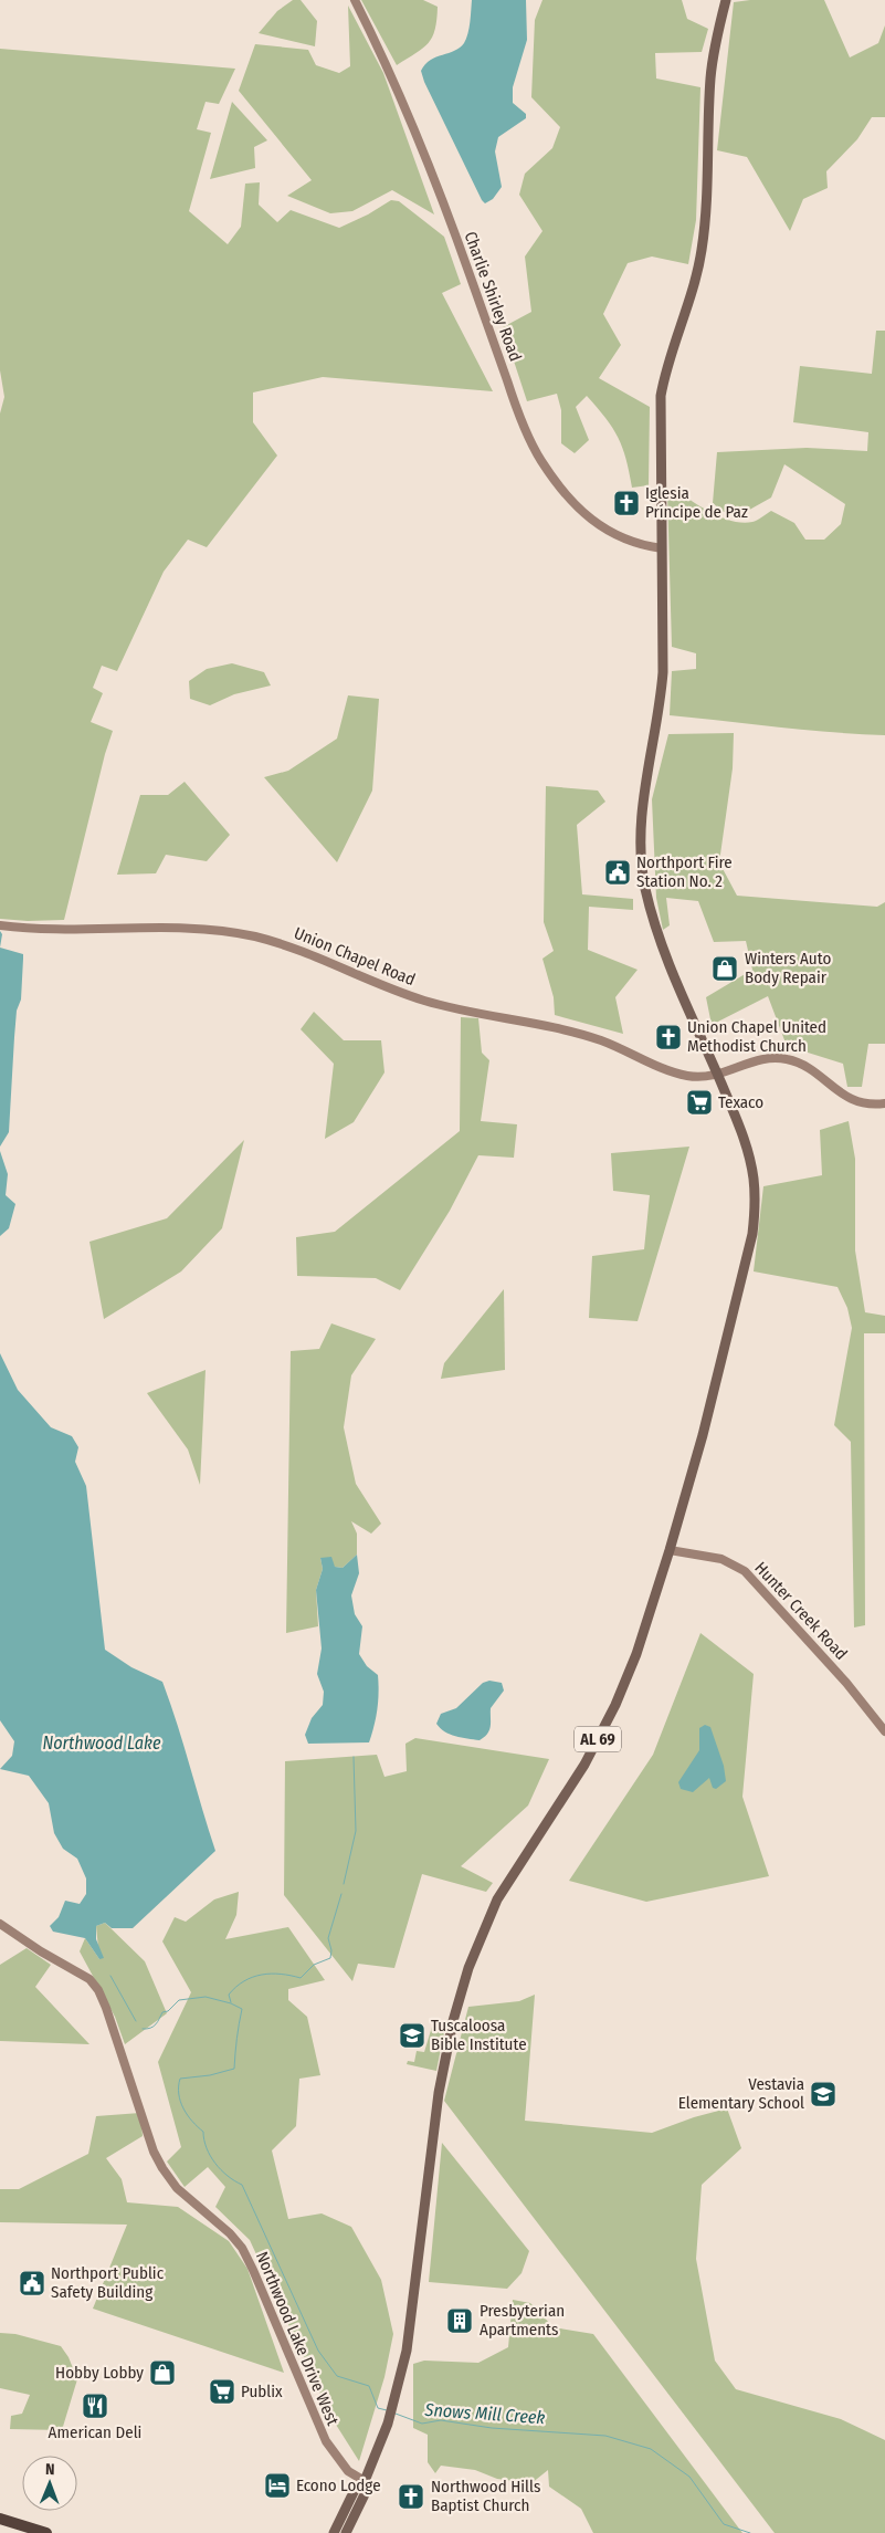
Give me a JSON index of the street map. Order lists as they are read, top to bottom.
{
  "streets": {
    "main road": ["AL 69"],
    "street": [
      "Charlie Shirley Road",
      "Union Chapel Road",
      "Hunter Creek Road",
      "Northwood Lake Drive West"
    ]
  },
  "crossings": [
    ["Charlie Shirley Road", "AL 69"],
    ["Union Chapel Road", "AL 69"],
    ["Hunter Creek Road", "AL 69"],
    ["AL 69", "Northwood Lake Drive West"]
  ],
  "water": ["Northwood Lake", "Snows Mill Creek"],
  "places": {
    "church": ["Iglesia Príncipe de Paz", "Union Chapel United Methodist Church", "Northwood Hills Baptist Church"],
    "public building": ["Northport Fire Station No. 2", "Northport Public Safety Building"],
    "shop": ["Winters Auto Body Repair", "Hobby Lobby"],
    "supermarket": ["Texaco", "Publix"],
    "school or university": ["Tuscaloosa Bible Institute", "Vestavia Elementary School"],
    "building": ["Presbyterian Apartments"],
    "restaurant": ["American Deli"],
    "hotel": ["Econo Lodge"]
  },
  "north": "top"
}
